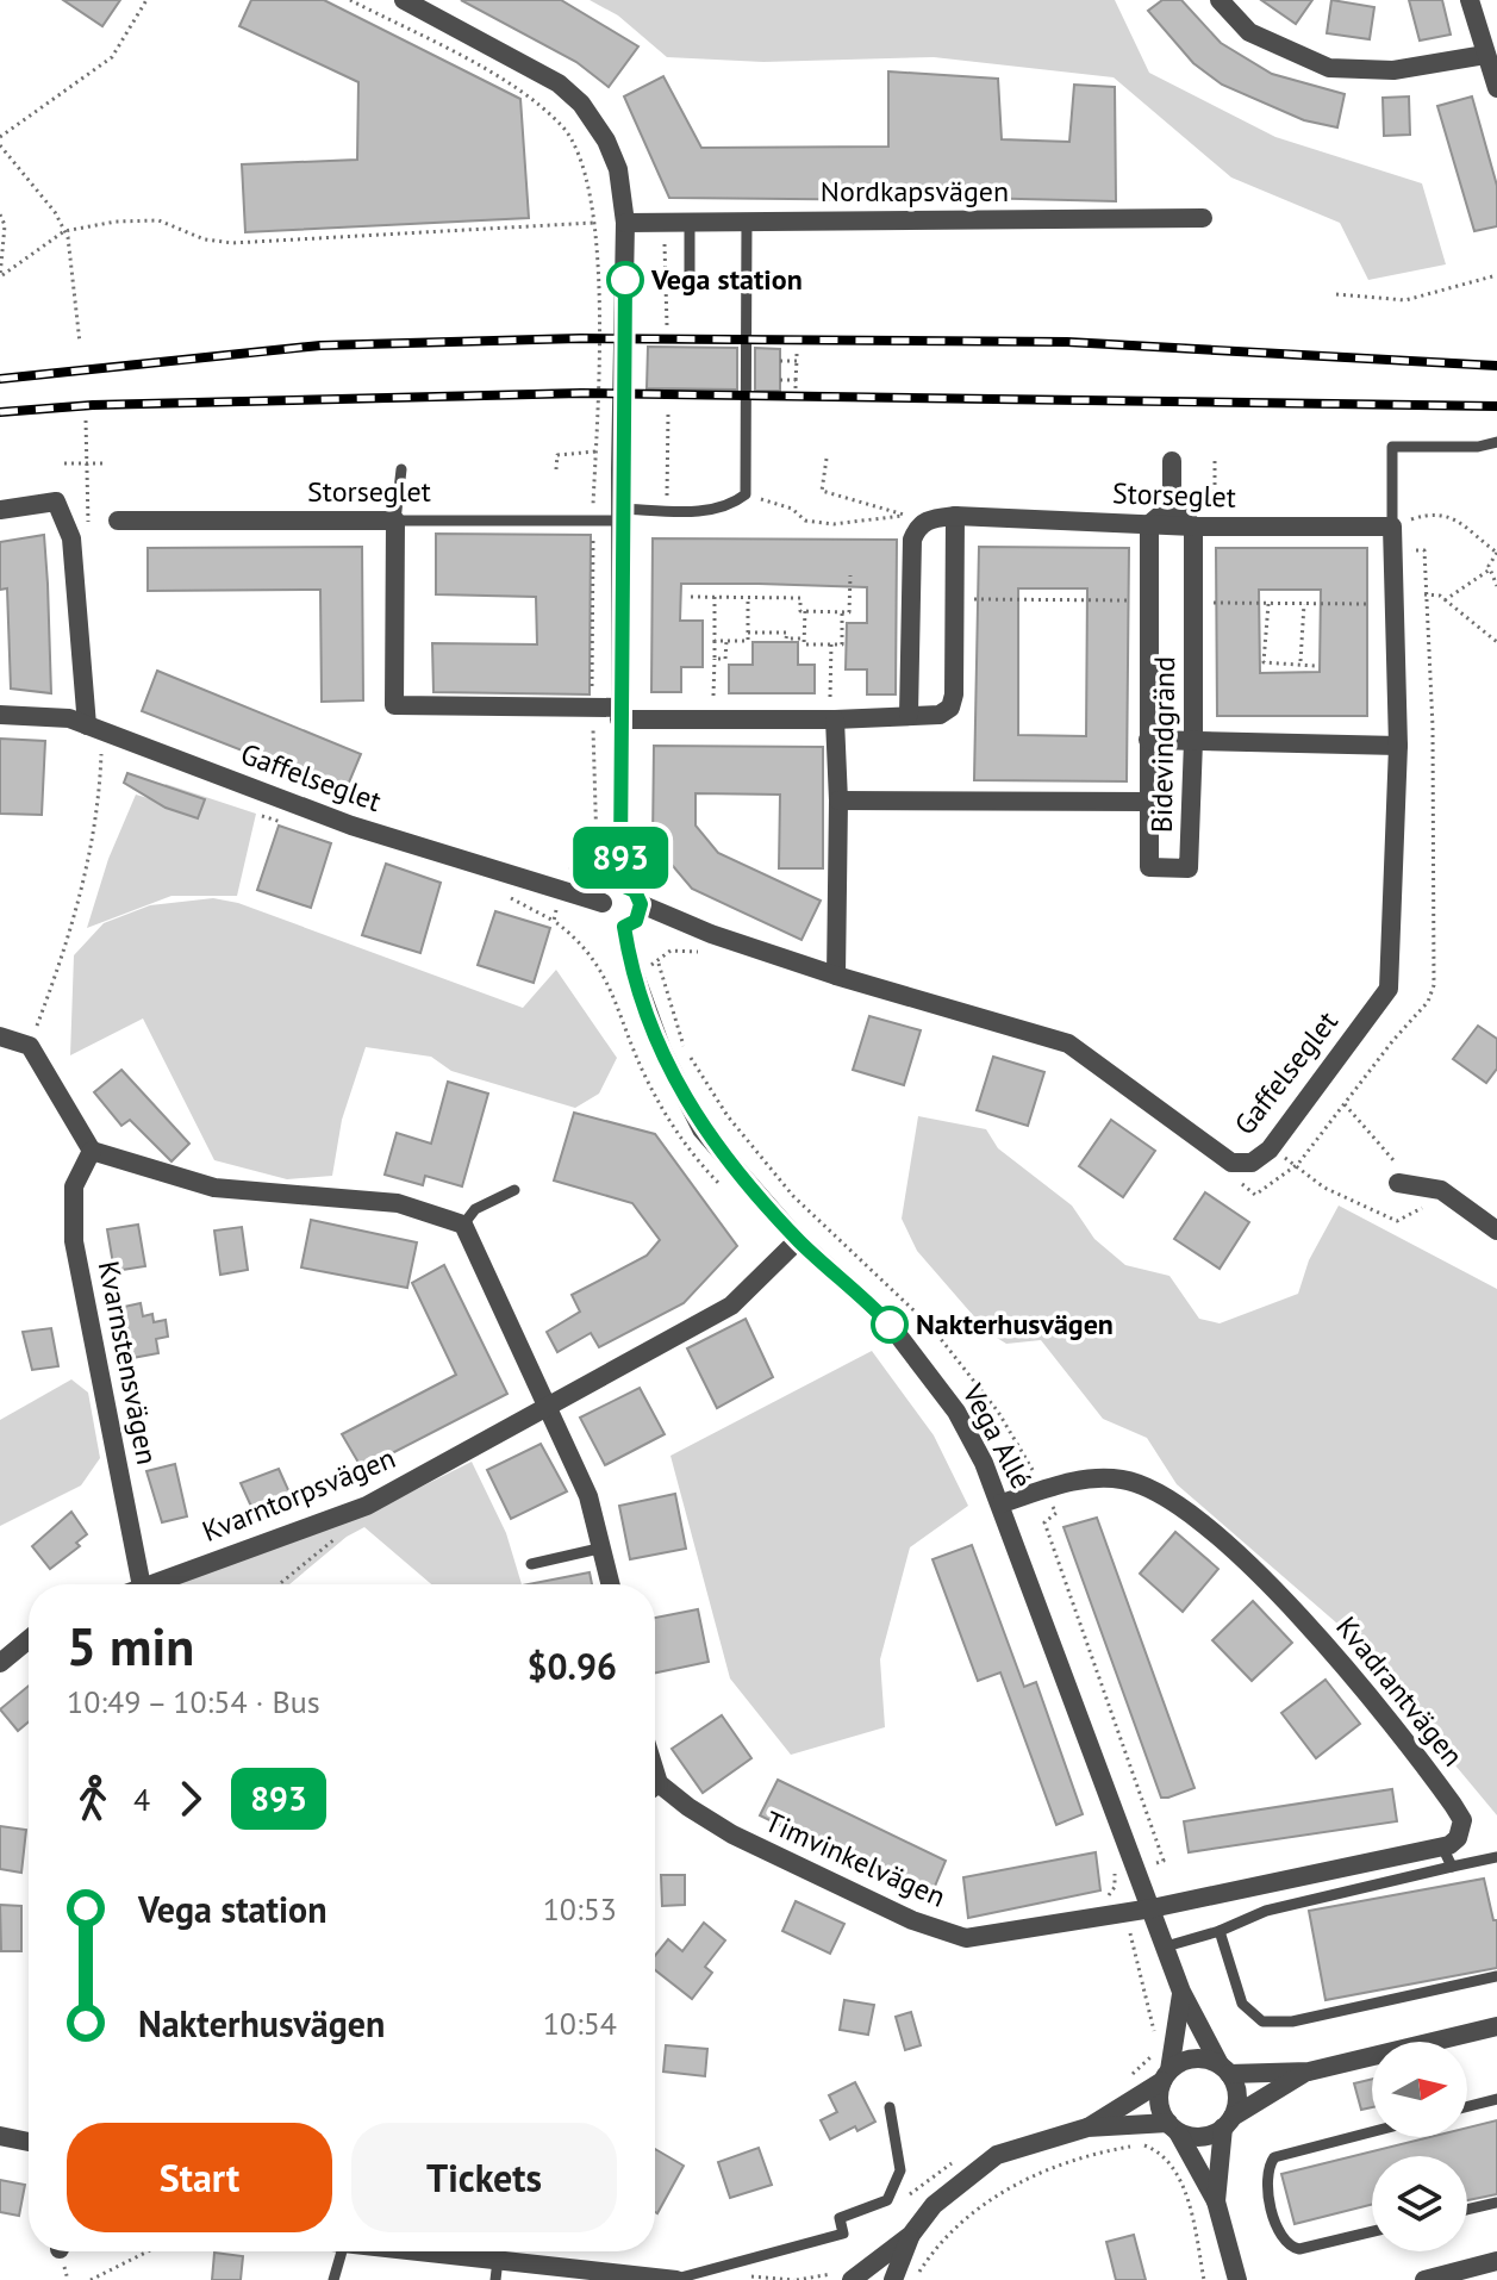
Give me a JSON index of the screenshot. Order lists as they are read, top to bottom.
{
  "streets": {
    "street": [
      "Nordkapsvägen",
      "Storseglet",
      "Bidevindgränd",
      "Gaffelseglet",
      "Kvarnstensvägen",
      "Vega Allé",
      "Kvarntorpsvägen",
      "Kvadrantvägen",
      "Timvinkelvägen"
    ]
  },
  "crossings": [
    ["Nordkapsvägen", "Storseglet"],
    ["Storseglet", "Bidevindgränd"],
    ["Storseglet", "Gaffelseglet"],
    ["Gaffelseglet", "Vega Allé"],
    ["Vega Allé", "Kvadrantvägen"],
    ["Vega Allé", "Timvinkelvägen"]
  ],
  "places": ["Vega station", "Nakterhusvägen"],
  "lines": ["bus line 893"],
  "north": "right",
  "page": {
    "on_map": "893",
    "heading": ["5 min", "10:49 – 10:54 · Bus", "$0.96"],
    "legs": ["4", "893"],
    "list": [
      {
        "name": "Vega station",
        "value": "10:53"
      },
      {
        "name": "Nakterhusvägen",
        "value": "10:54"
      }
    ],
    "buttons": ["Start", "Tickets"]
  }
}
